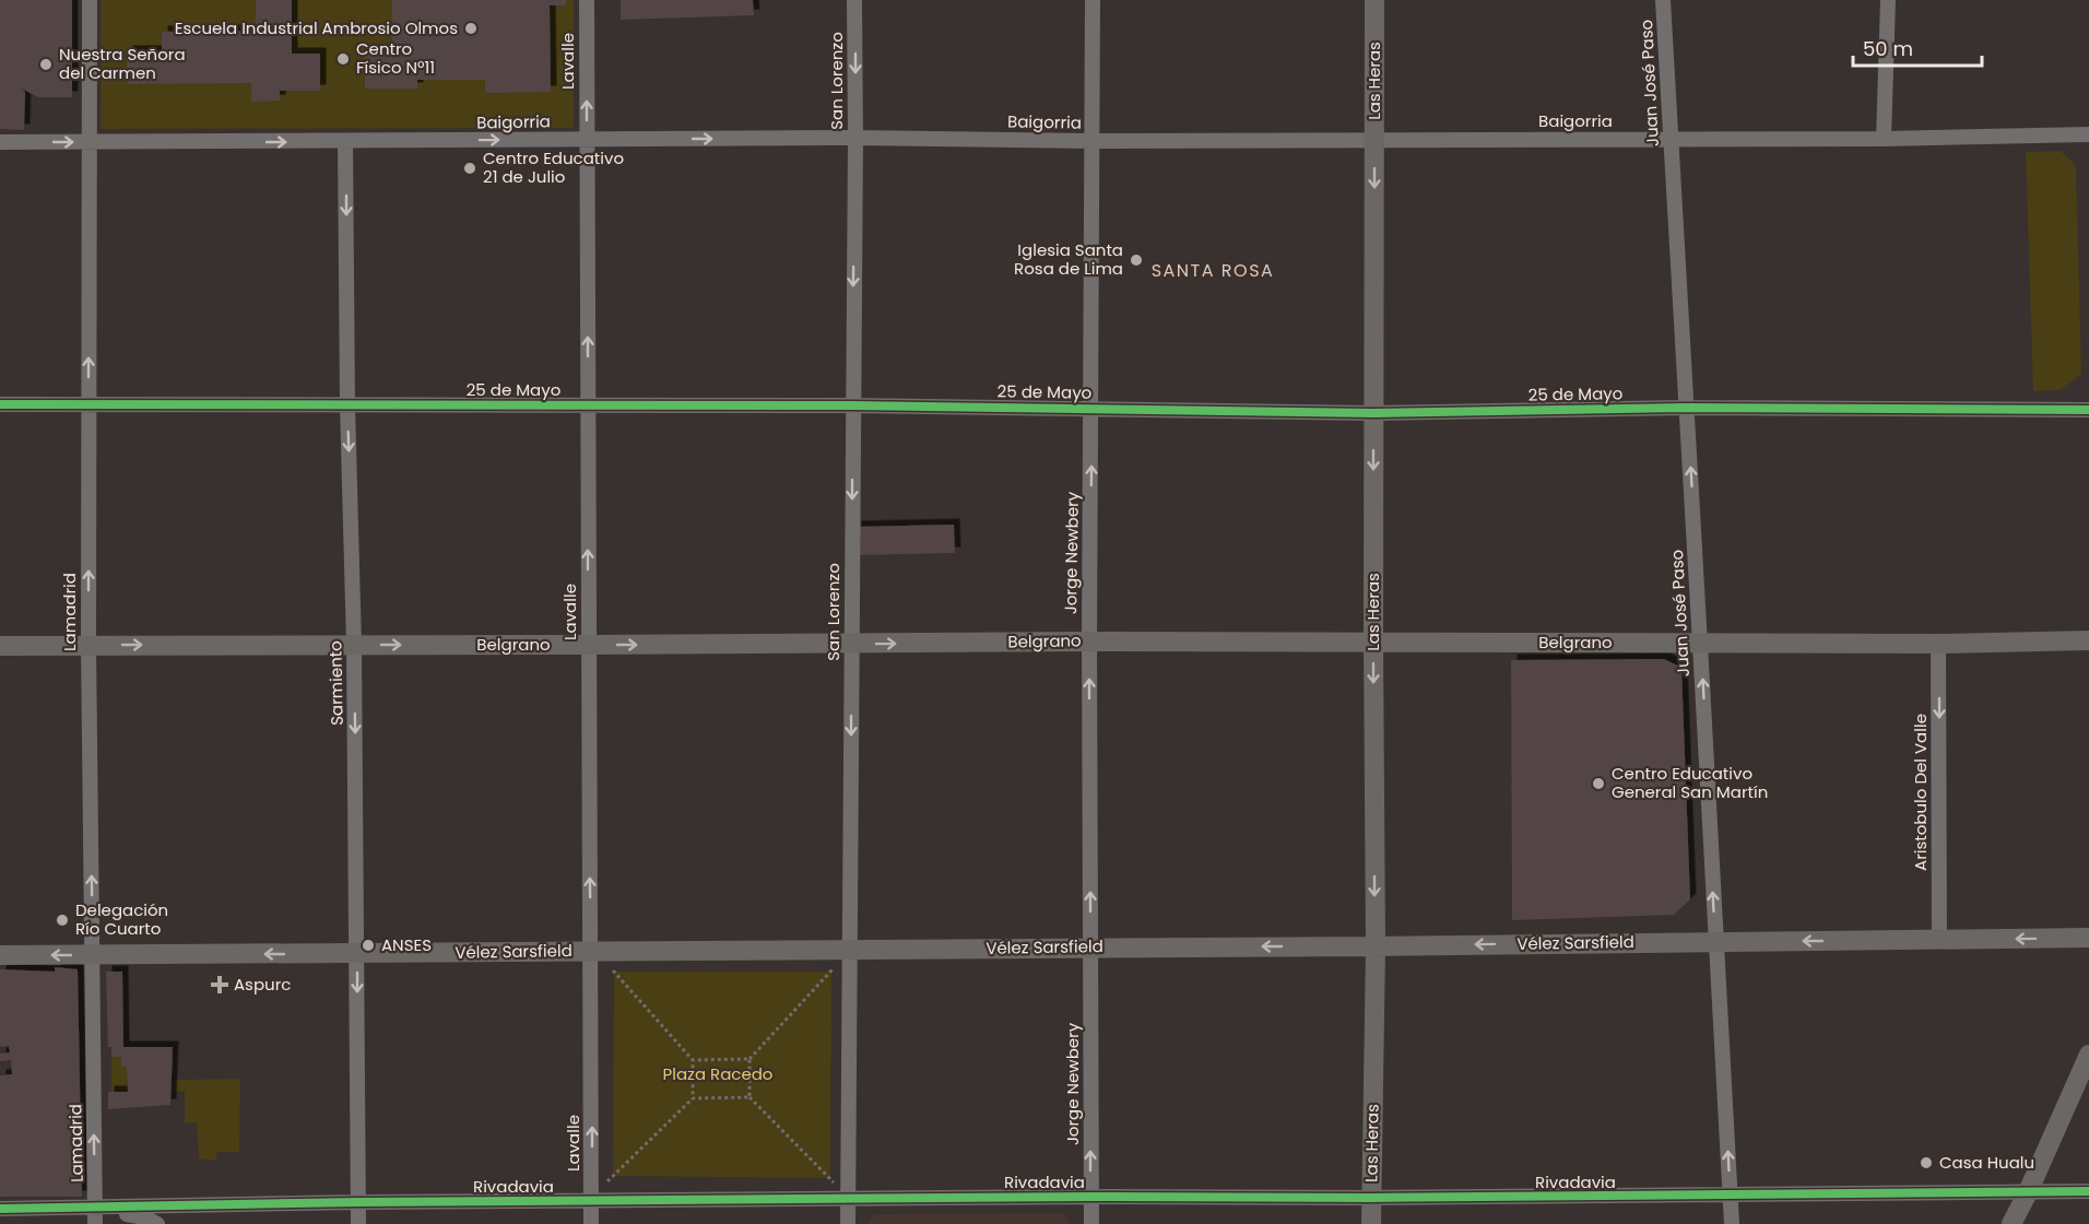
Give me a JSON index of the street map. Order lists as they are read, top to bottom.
{
  "streets": {
    "main road": ["Las Heras", "Belgrano", "Vélez Sarsfield"],
    "street": [
      "Lavalle",
      "San Lorenzo",
      "Juan José Paso",
      "Baigorria",
      "25 de Mayo",
      "Jorge Newbery",
      "Lamadrid",
      "Sarmiento",
      "Aristobulo Del Valle",
      "Rivadavia"
    ]
  },
  "crossings": [
    ["Lavalle", "Baigorria"],
    ["Lavalle", "25 de Mayo"],
    ["Lavalle", "Belgrano"],
    ["Lavalle", "Vélez Sarsfield"],
    ["Lavalle", "Rivadavia"],
    ["San Lorenzo", "Baigorria"],
    ["San Lorenzo", "25 de Mayo"],
    ["San Lorenzo", "Belgrano"],
    ["San Lorenzo", "Vélez Sarsfield"],
    ["San Lorenzo", "Rivadavia"],
    ["Las Heras", "Baigorria"],
    ["Las Heras", "25 de Mayo"],
    ["Las Heras", "Belgrano"],
    ["Las Heras", "Vélez Sarsfield"],
    ["Las Heras", "Rivadavia"],
    ["Juan José Paso", "Baigorria"],
    ["Juan José Paso", "25 de Mayo"],
    ["Juan José Paso", "Belgrano"],
    ["Juan José Paso", "Vélez Sarsfield"],
    ["Juan José Paso", "Rivadavia"],
    ["Baigorria", "Jorge Newbery"],
    ["Baigorria", "Lamadrid"],
    ["Baigorria", "Sarmiento"],
    ["25 de Mayo", "Jorge Newbery"],
    ["25 de Mayo", "Lamadrid"],
    ["25 de Mayo", "Sarmiento"],
    ["Jorge Newbery", "Belgrano"],
    ["Jorge Newbery", "Vélez Sarsfield"],
    ["Jorge Newbery", "Rivadavia"],
    ["Lamadrid", "Belgrano"],
    ["Lamadrid", "Vélez Sarsfield"],
    ["Lamadrid", "Rivadavia"],
    ["Belgrano", "Sarmiento"],
    ["Belgrano", "Aristobulo Del Valle"],
    ["Sarmiento", "Vélez Sarsfield"],
    ["Sarmiento", "Rivadavia"],
    ["Aristobulo Del Valle", "Vélez Sarsfield"]
  ],
  "one_way": [
    "Lavalle",
    "San Lorenzo",
    "Las Heras",
    "Juan José Paso",
    "Baigorria",
    "Jorge Newbery",
    "Lamadrid",
    "Belgrano",
    "Sarmiento",
    "Aristobulo Del Valle",
    "Vélez Sarsfield"
  ],
  "districts": ["SANTA ROSA"],
  "parks": ["Plaza Racedo"],
  "places": {
    "other": [
      "Escuela Industrial Ambrosio Olmos",
      "Centro Físico Nº11",
      "Nuestra Señora del Carmen",
      "Centro Educativo 21 de Julio",
      "Iglesia Santa Rosa de Lima",
      "Centro Educativo General San Martín",
      "Delegación Río Cuarto",
      "ANSES",
      "Casa Hualu"
    ],
    "health": ["Aspurc"]
  },
  "scale_bar": "50 m"
}
